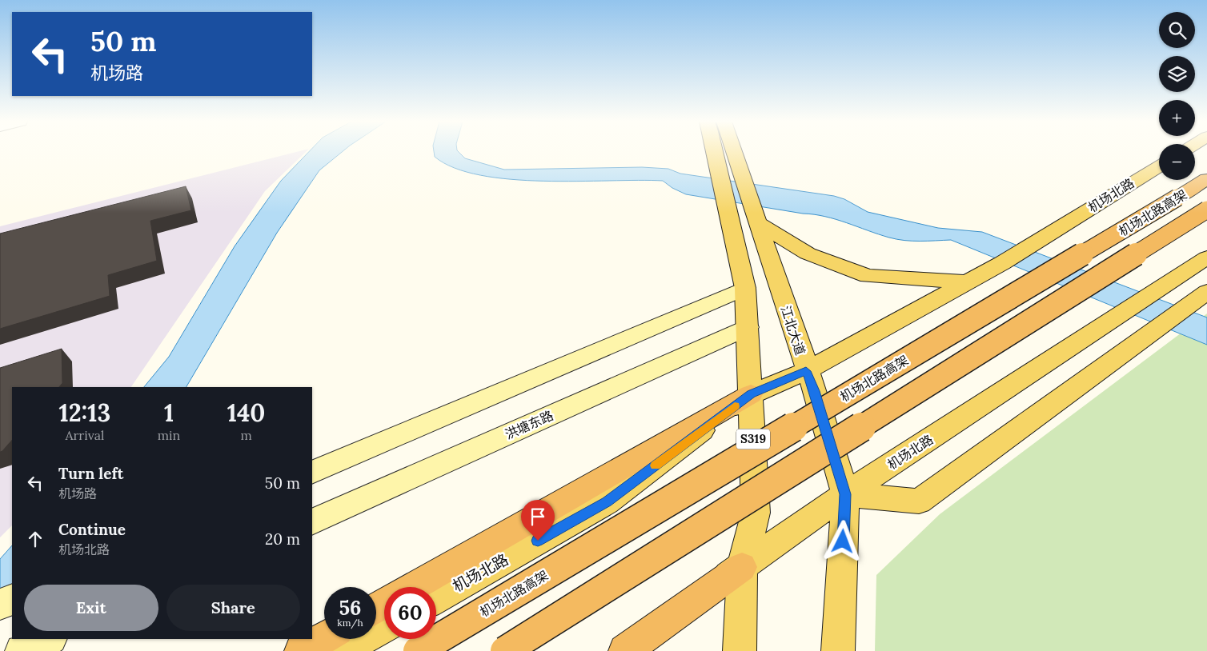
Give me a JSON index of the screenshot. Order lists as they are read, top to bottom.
{
  "streets": {
    "highway": ["机场北路高架"],
    "main road": [
      "机场北路",
      "江北大道",
      "洪塘东路",
      "S319"
    ]
  },
  "crossings": [
    ["机场北路", "江北大道"],
    ["机场北路", "S319"],
    ["洪塘东路", "S319"]
  ],
  "page": {
    "map_buttons": ["+", "−"],
    "turn": ["50 m", "机场路"],
    "eta": [
      "12:13",
      "Arrival",
      "1",
      "min",
      "140",
      "m"
    ],
    "list": [
      {
        "name": "Turn left",
        "note": "机场路",
        "value": "50 m"
      },
      {
        "name": "Continue",
        "note": "机场北路",
        "value": "20 m"
      }
    ],
    "buttons": ["Exit", "Share"],
    "speed": "56 km/h",
    "limit": "60"
  }
}
